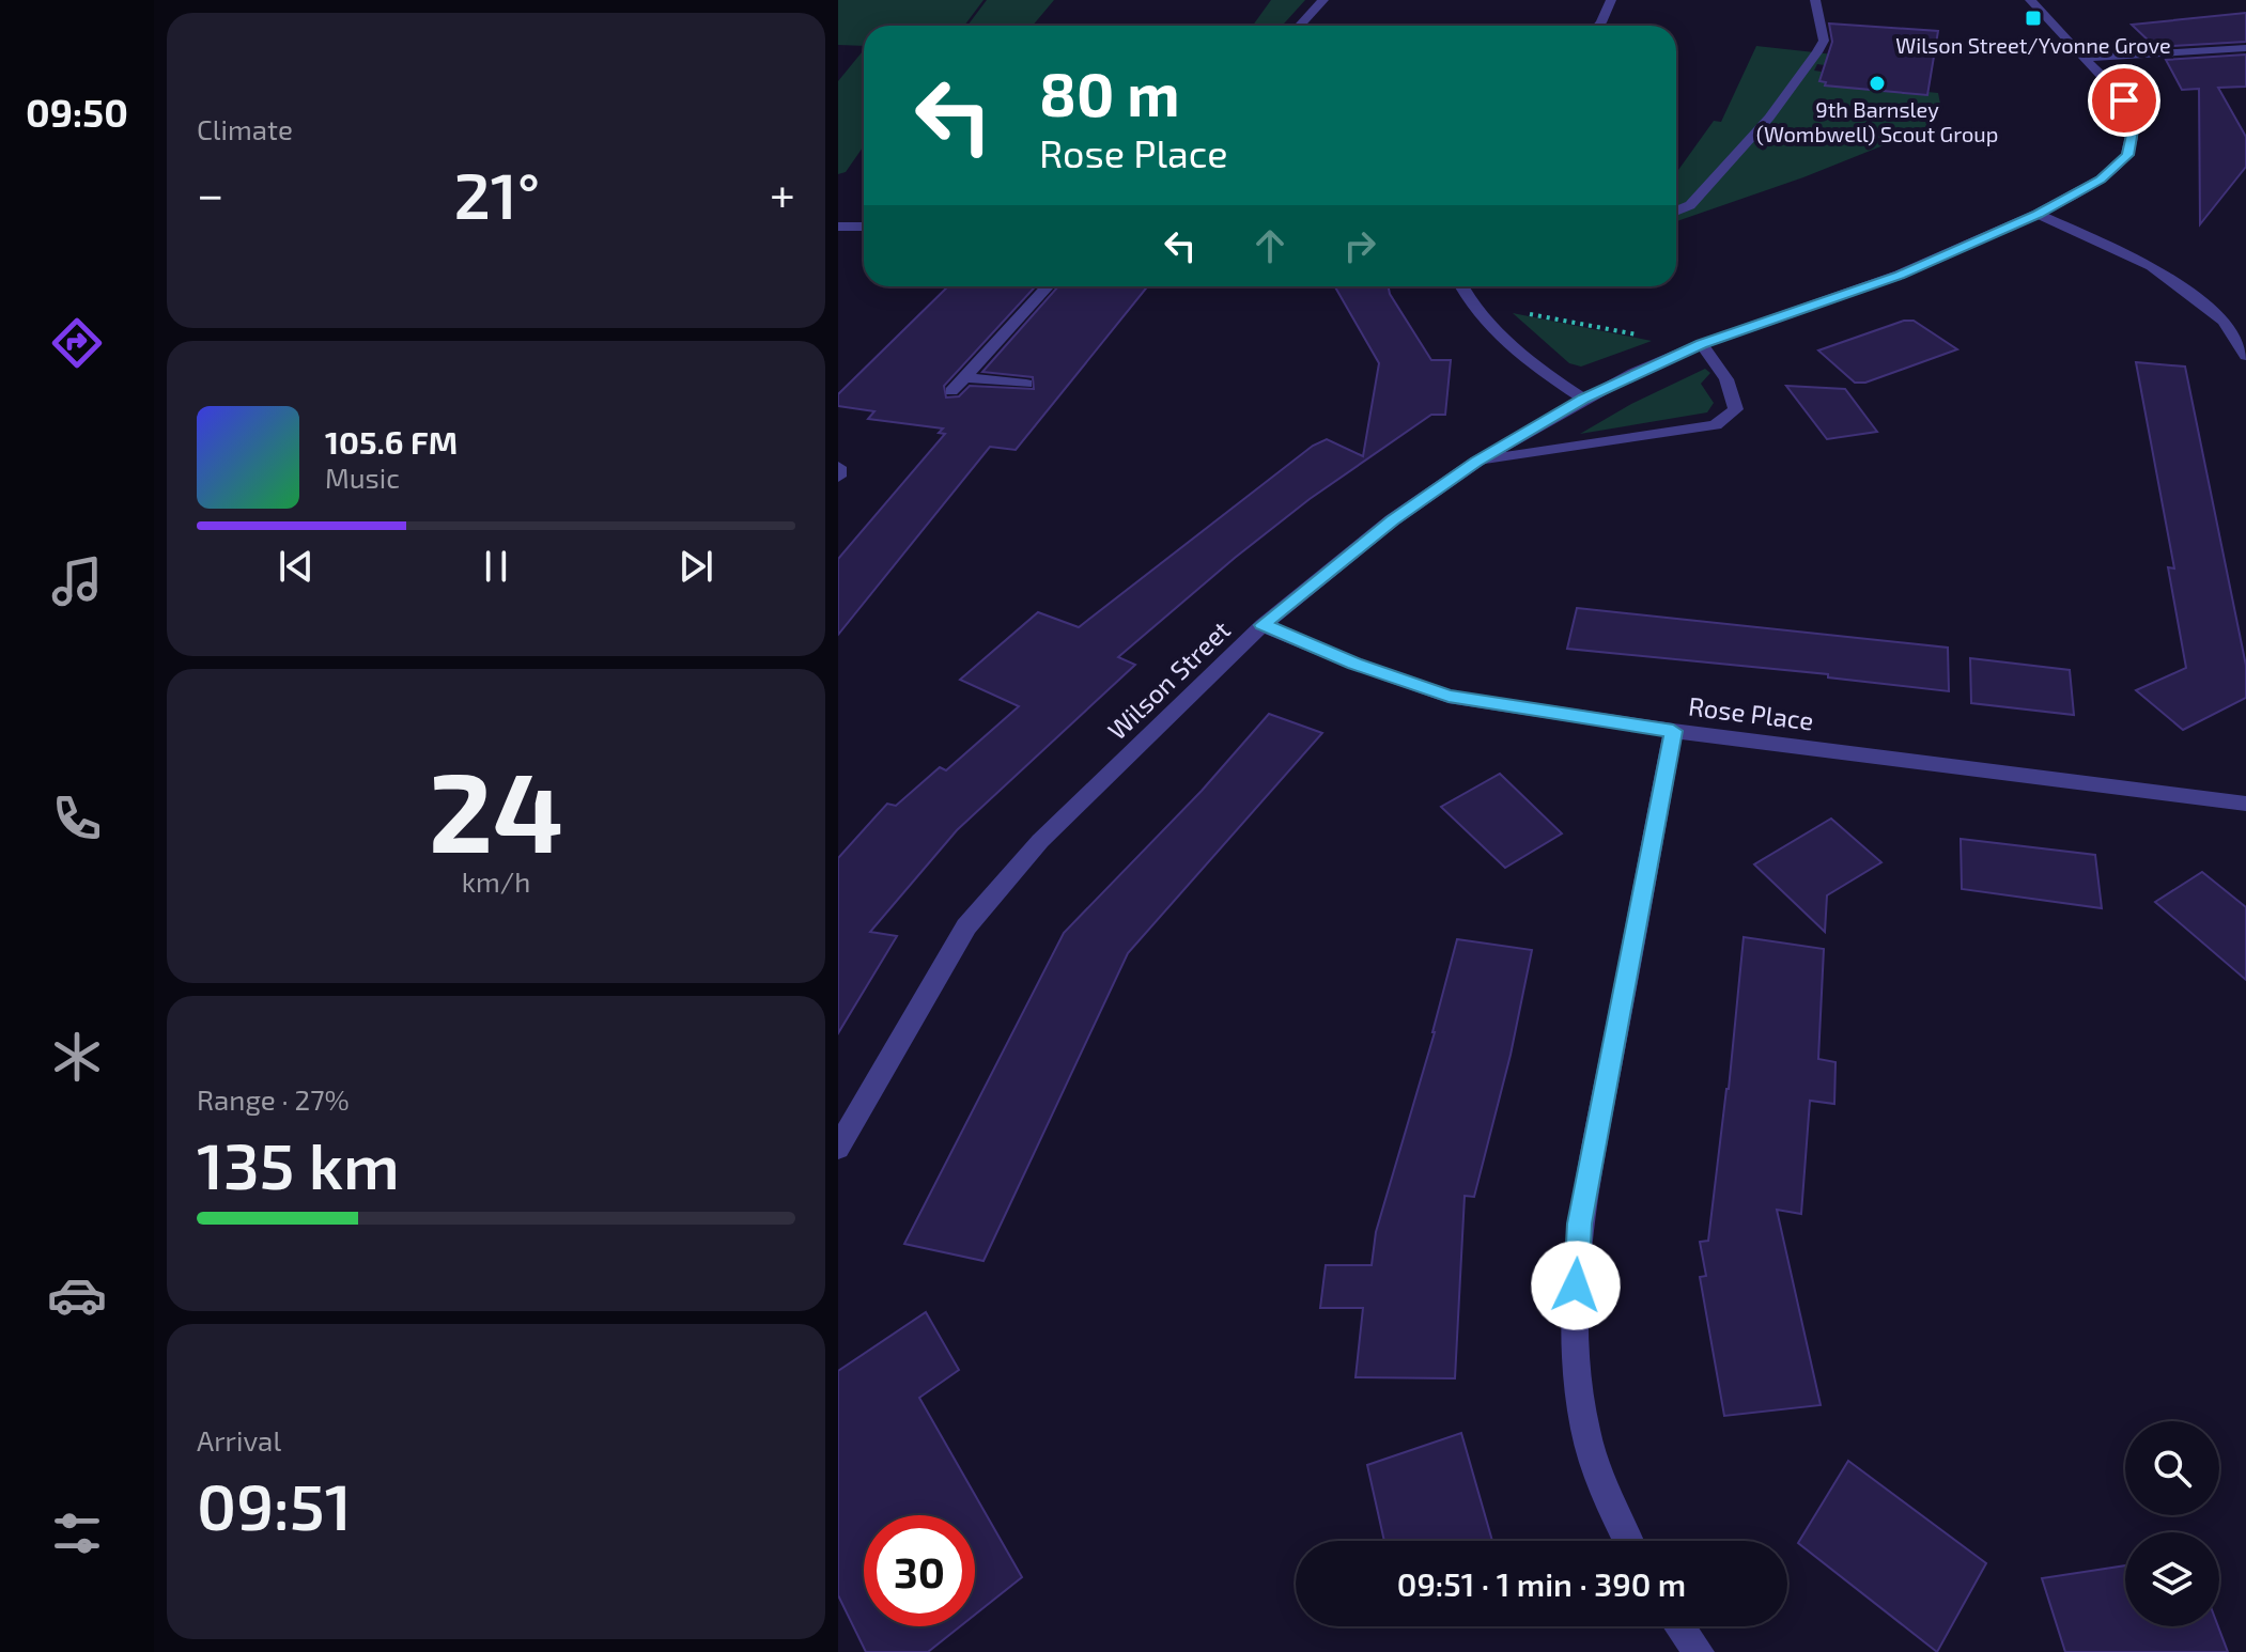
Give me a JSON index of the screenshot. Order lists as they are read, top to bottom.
{
  "streets": {
    "street": ["Wilson Street", "Rose Place"]
  },
  "crossings": [
    ["Wilson Street", "Rose Place"]
  ],
  "places": {
    "transit": ["Wilson Street/Yvonne Grove"],
    "other": ["9th Barnsley (Wombwell) Scout Group"]
  },
  "page": {
    "tabs": "09:50",
    "tile": [
      "Climate",
      ["24", "km/h"],
      ["Range · 27%", "135 km"],
      ["Arrival", "09:51"]
    ],
    "turn": ["80 m", "Rose Place"],
    "heat": ["−", "21°", "+"],
    "song": ["105.6 FM", "Music"],
    "limit": "30",
    "trip": "09:51 · 1 min · 390 m"
  }
}
